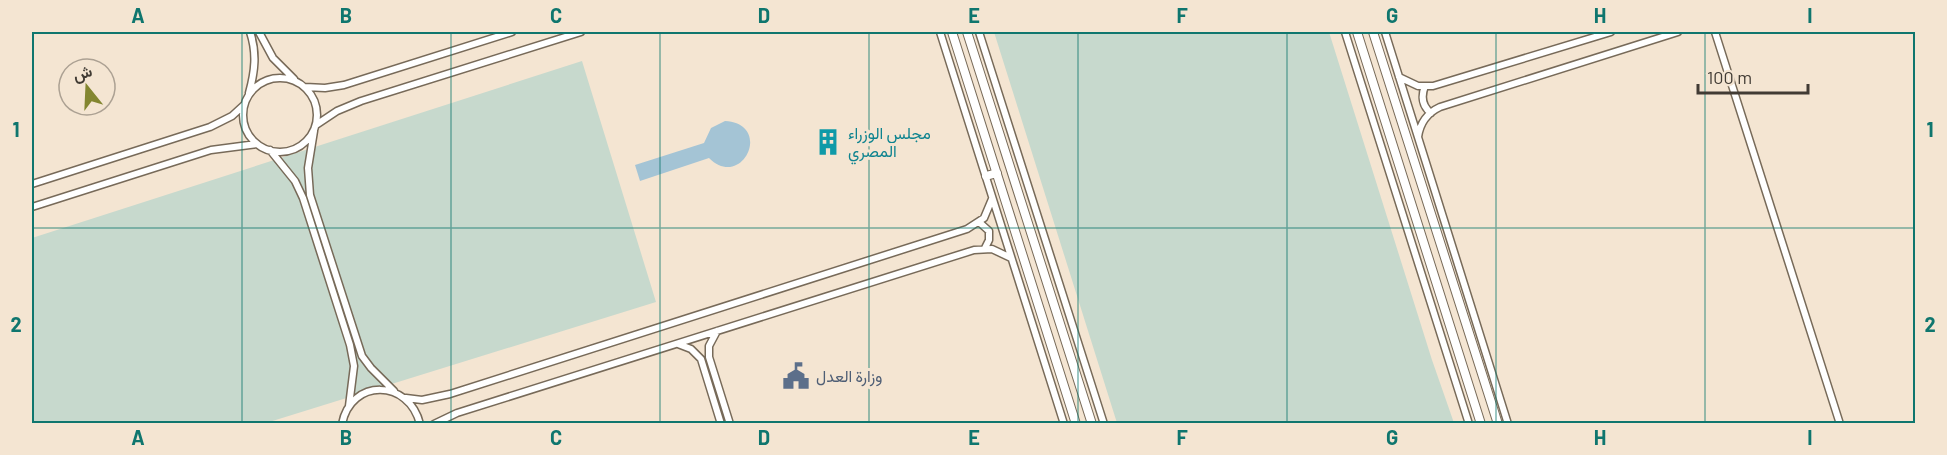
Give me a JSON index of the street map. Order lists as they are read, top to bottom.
{
  "places": {
    "building": ["مجلس الوزراء المصري"],
    "public building": ["وزارة العدل"]
  },
  "scale_bar": "100 m",
  "north": "top",
  "grid": {
    "columns": [
      "A",
      "B",
      "C",
      "D",
      "E",
      "F",
      "G",
      "H",
      "I"
    ],
    "rows": ["1", "2"]
  }
}
